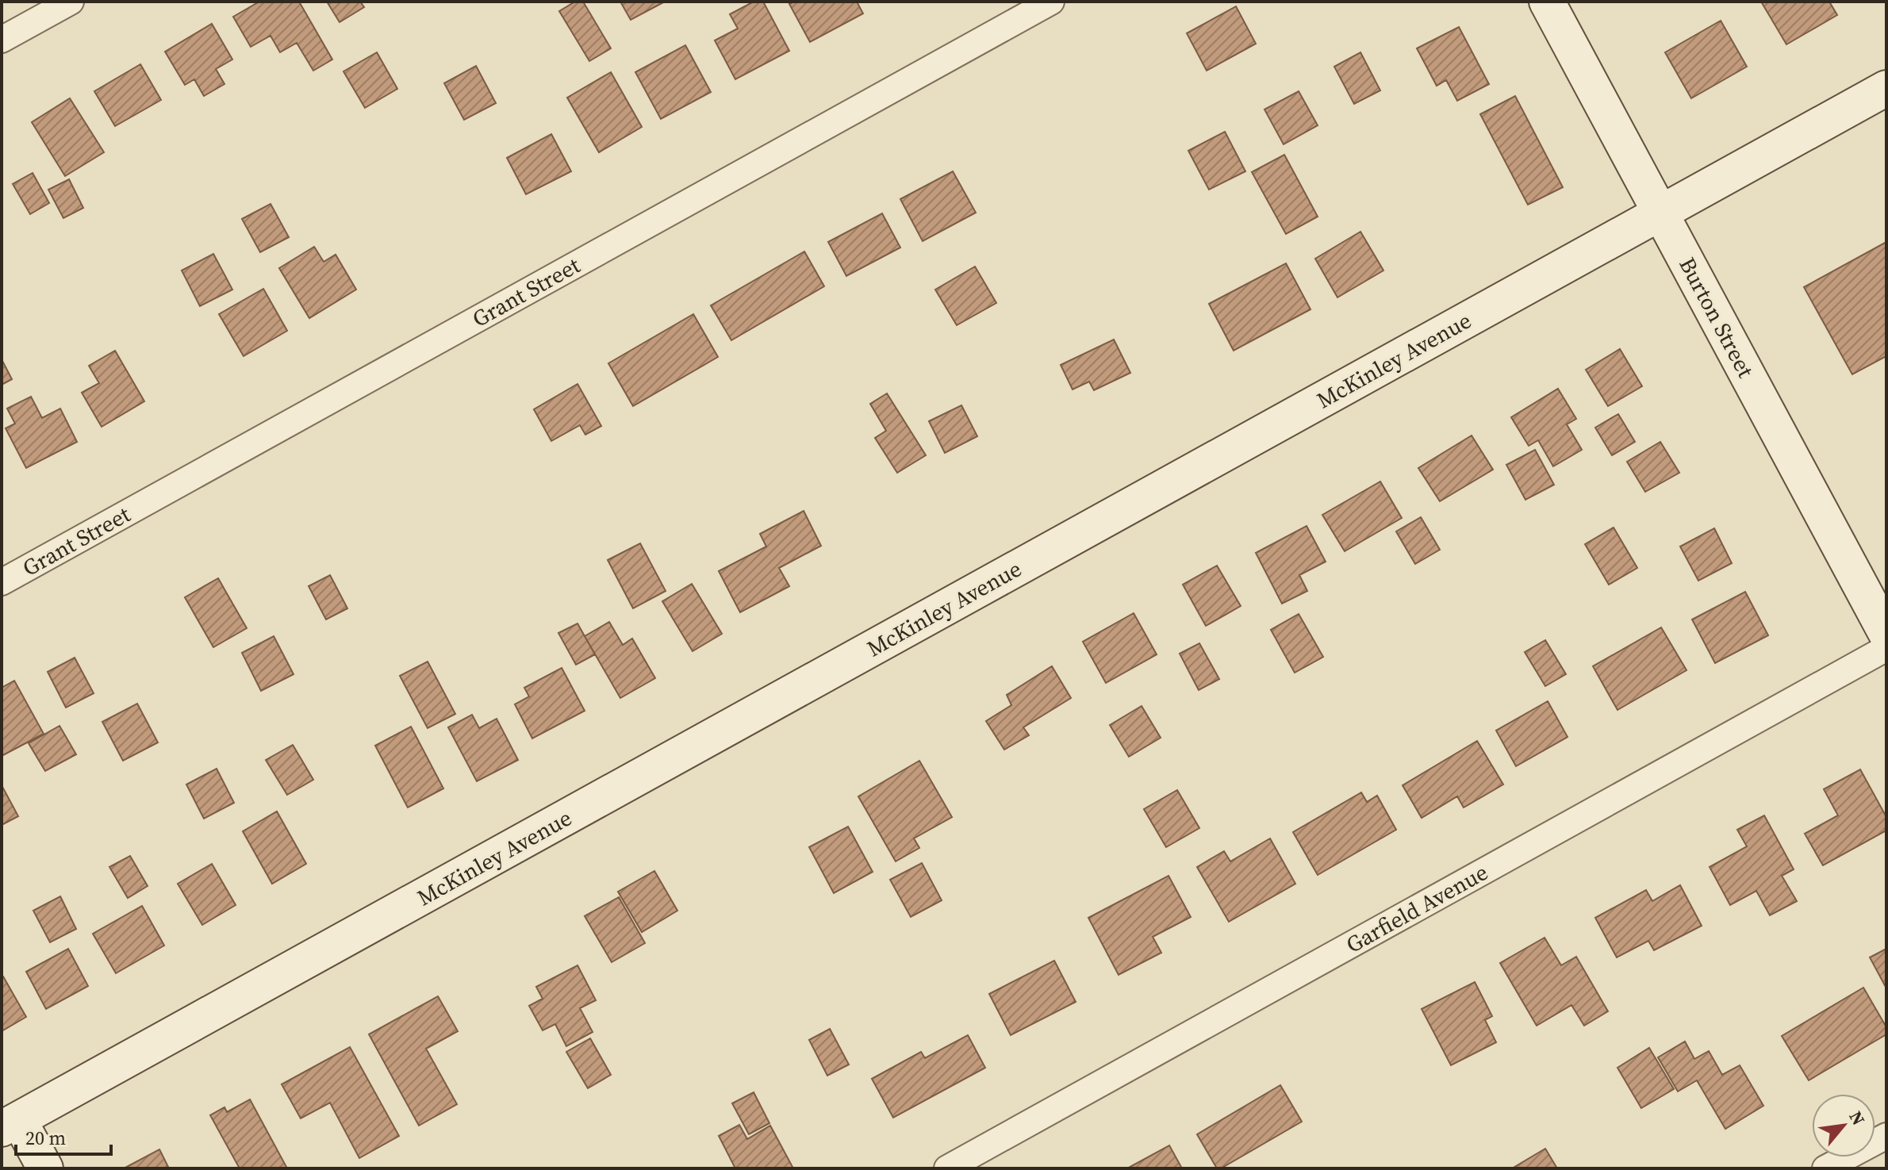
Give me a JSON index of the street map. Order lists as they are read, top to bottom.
{
  "streets": {
    "street": [
      "Grant Street",
      "Burton Street",
      "McKinley Avenue",
      "Garfield Avenue"
    ]
  },
  "crossings": [
    ["Burton Street", "McKinley Avenue"]
  ],
  "scale_bar": "20 m",
  "north": "top right"
}
